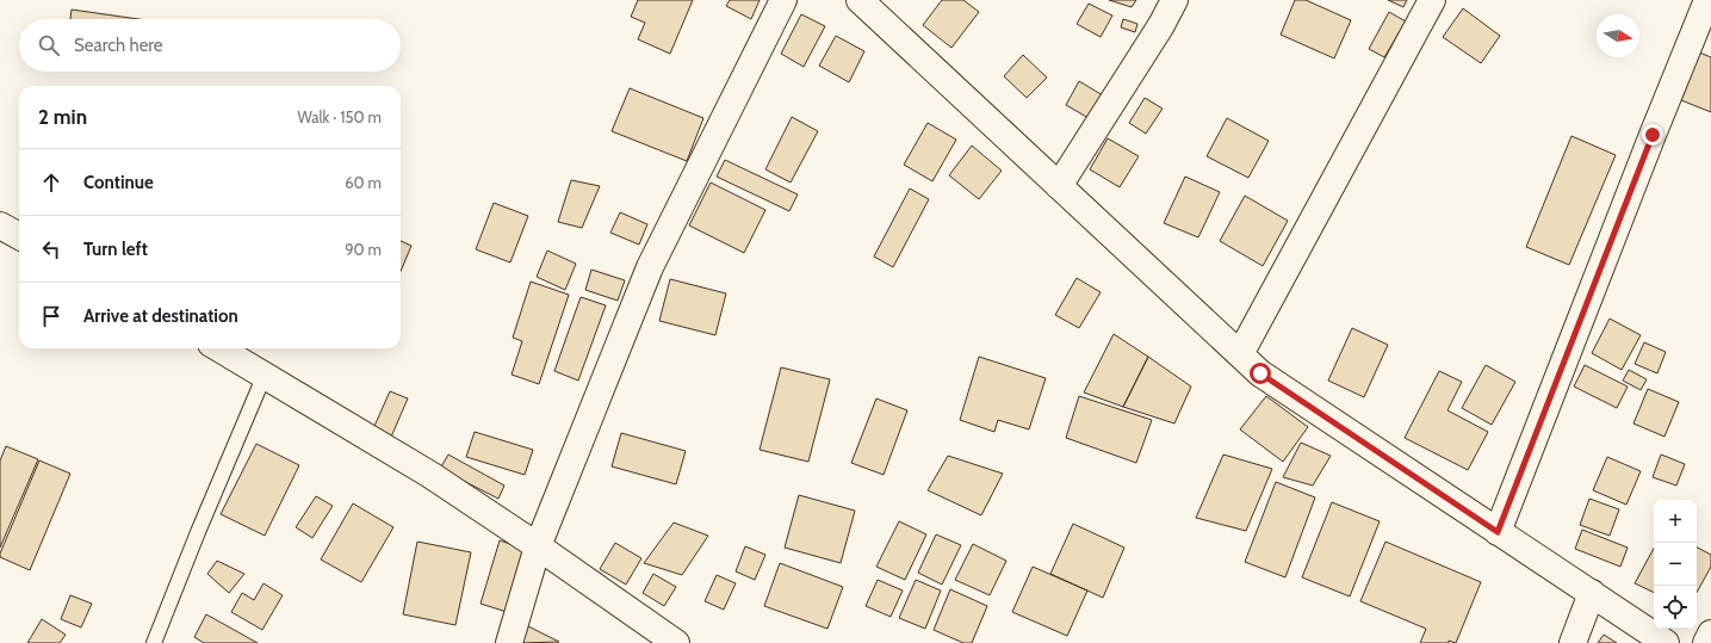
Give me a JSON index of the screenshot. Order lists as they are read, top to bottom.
{
  "north": "right",
  "page": {
    "search": "Search here",
    "heading": ["2 min", "Walk · 150 m"],
    "list": [
      ["Continue", "60 m"],
      ["Turn left", "90 m"],
      "Arrive at destination"
    ],
    "map_buttons": ["+", "−"]
  }
}
